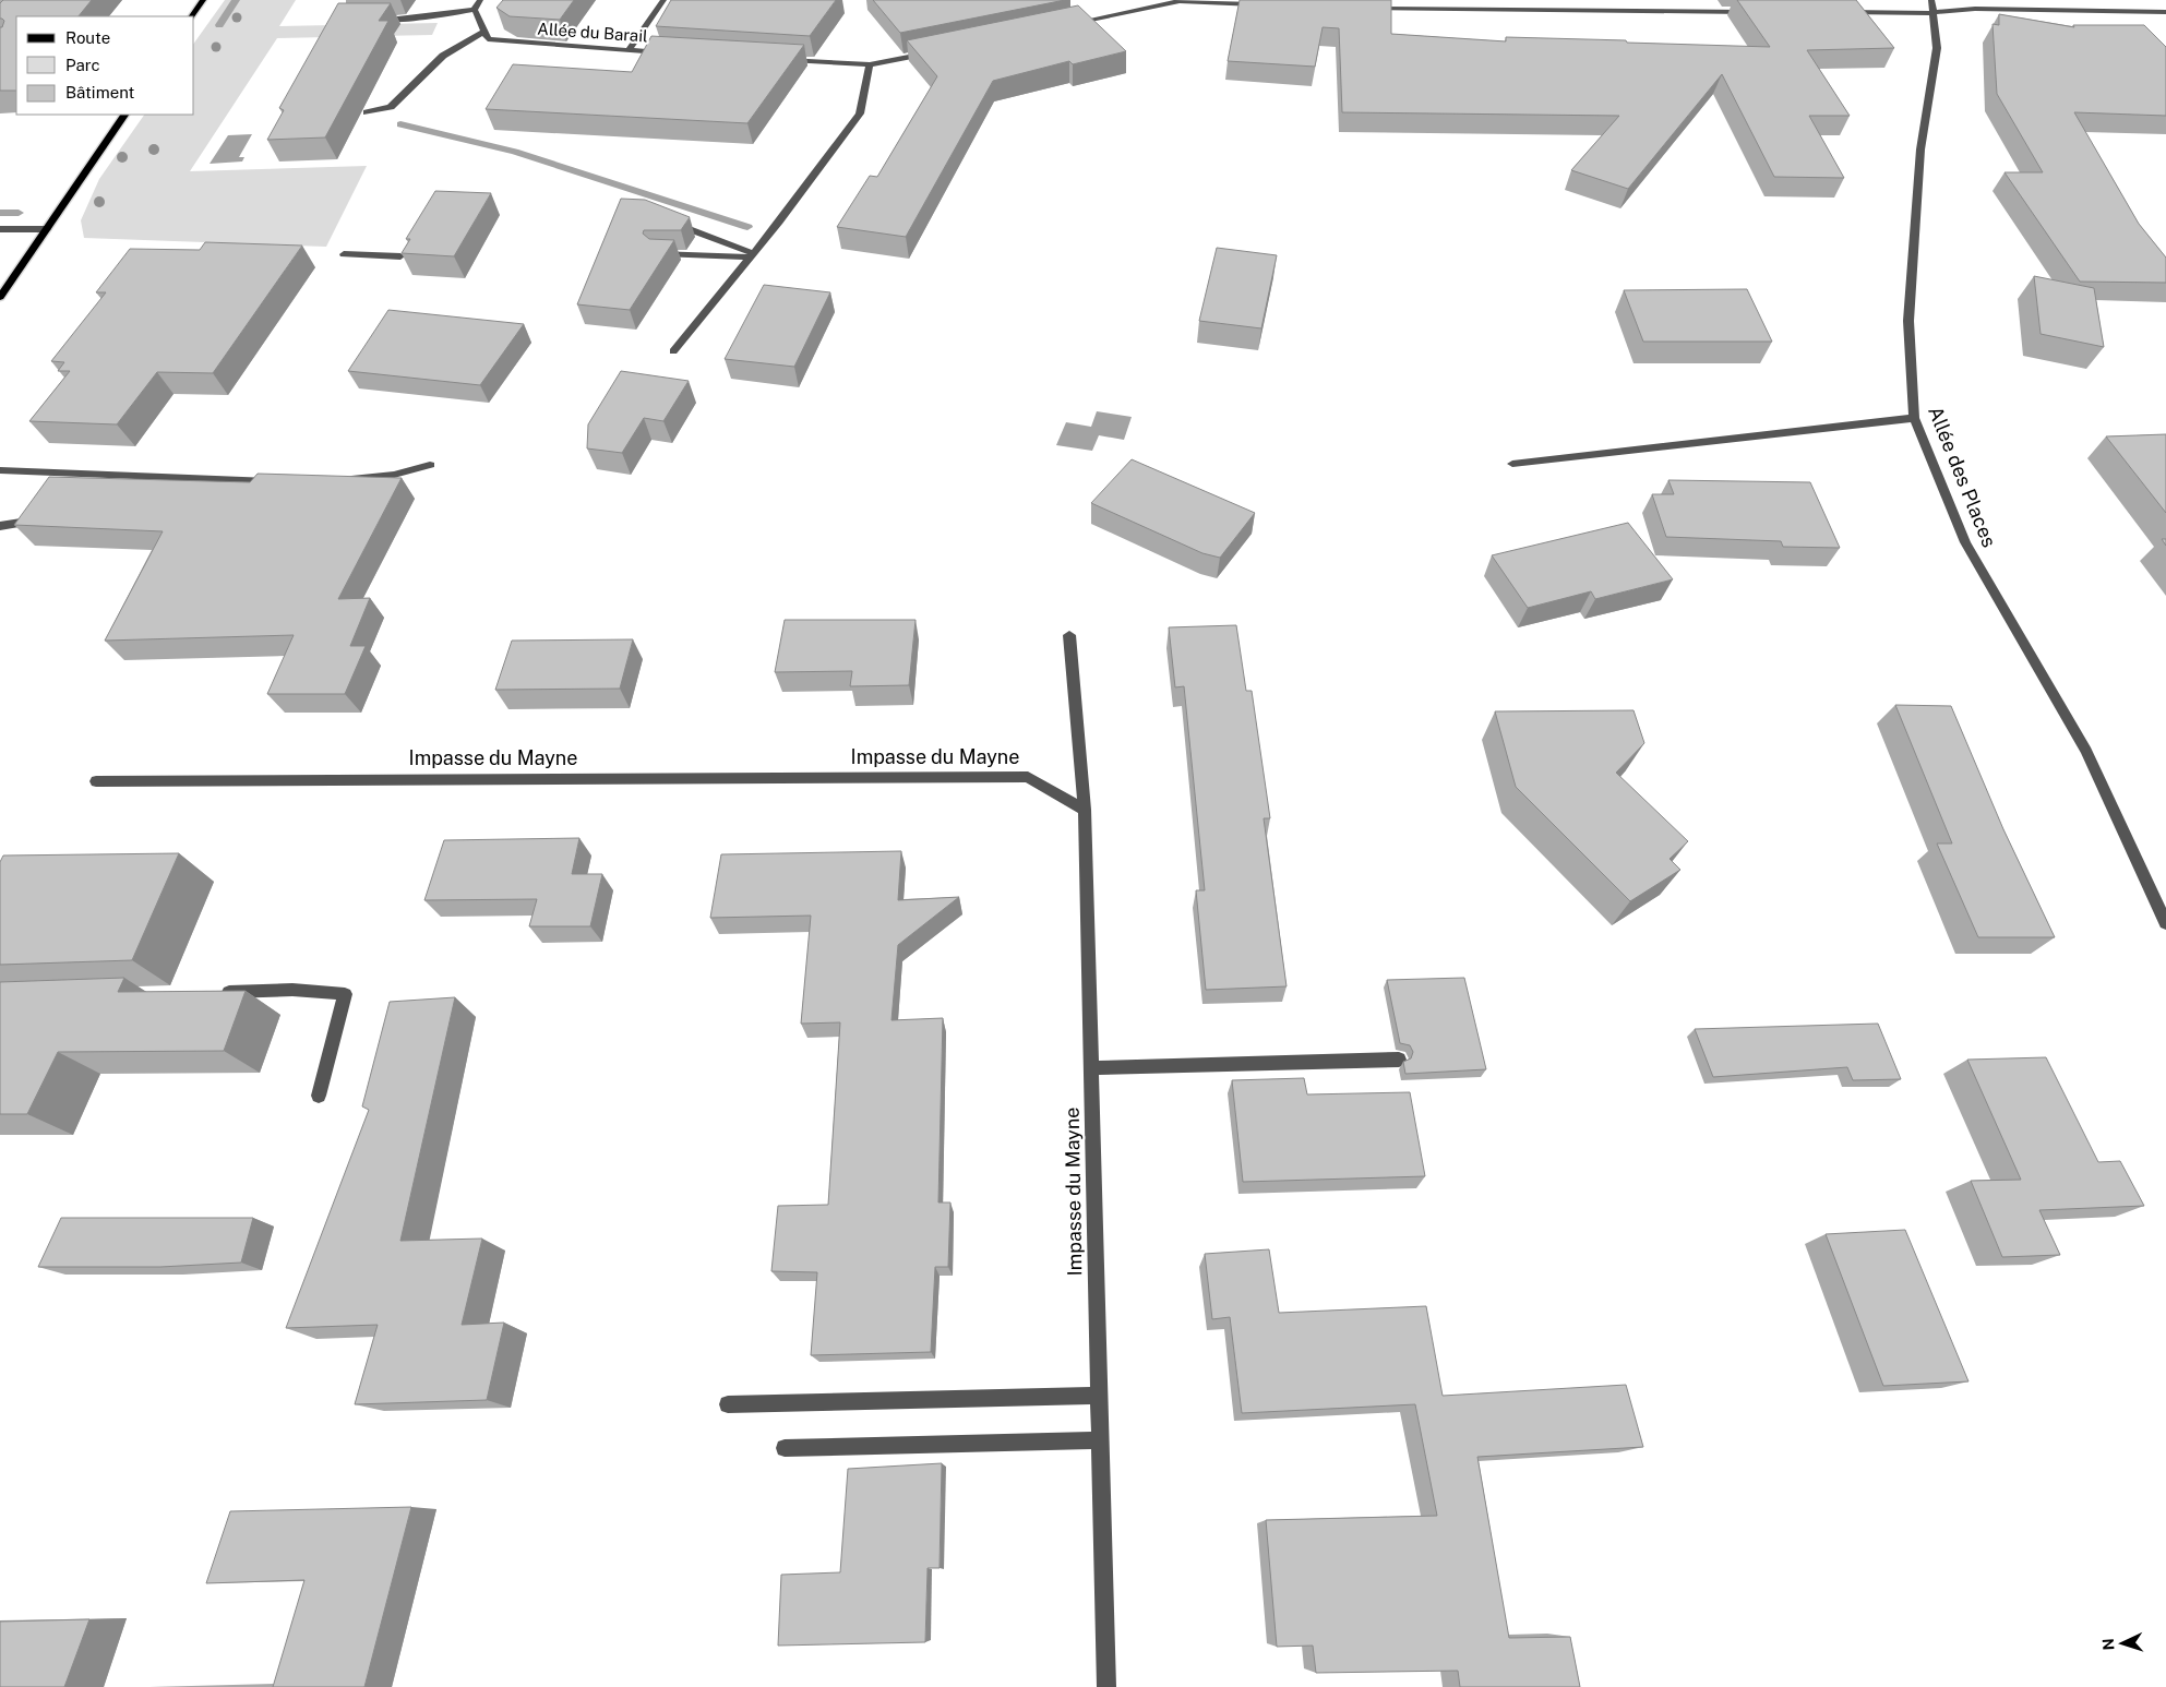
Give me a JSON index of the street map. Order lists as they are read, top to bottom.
{
  "streets": {
    "street": ["Allée du Barail", "Allée des Places", "Impasse du Mayne"]
  },
  "legend": ["Route", "Parc", "Bâtiment"],
  "north": "left"
}
